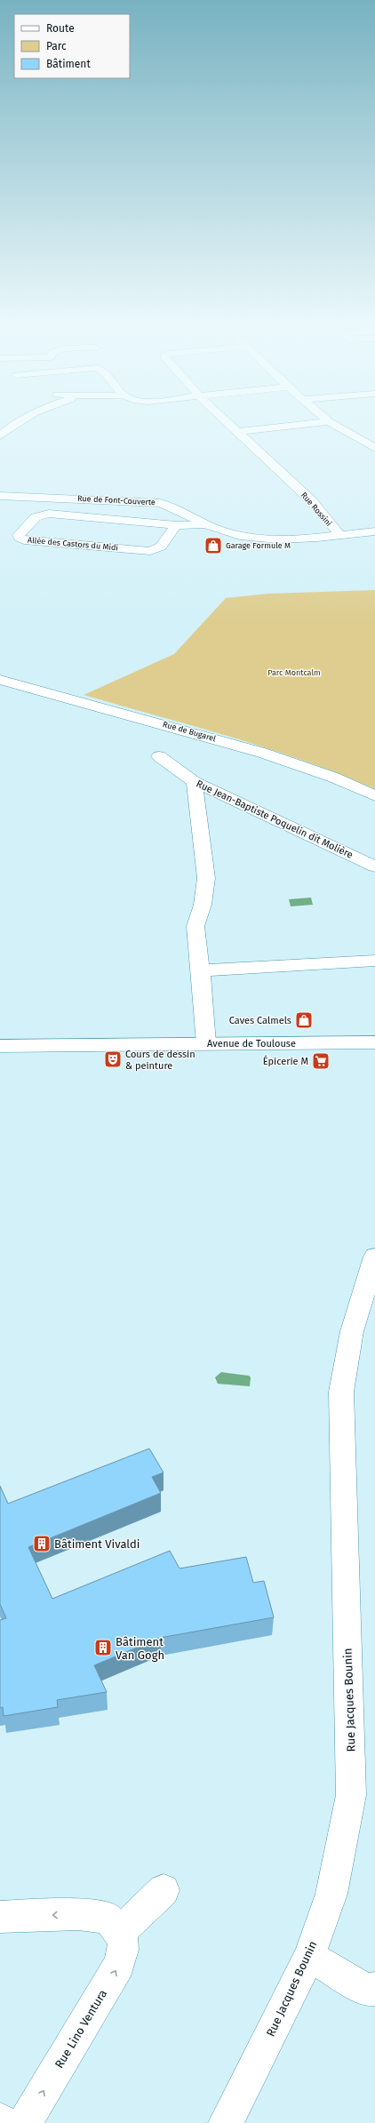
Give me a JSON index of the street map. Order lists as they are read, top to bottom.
{
  "streets": {
    "street": [
      "Rue de Font-Couverte",
      "Rue Rossini",
      "Allée des Castors du Midi",
      "Rue de Bugarel",
      "Rue Jean-Baptiste Poquelin dit Molière",
      "Avenue de Toulouse",
      "Rue Jacques Bounin",
      "Rue Lino Ventura"
    ]
  },
  "crossings": [
    ["Rue de Font-Couverte", "Rue Rossini"],
    ["Rue de Font-Couverte", "Allée des Castors du Midi"]
  ],
  "one_way": ["Rue Lino Ventura"],
  "parks": ["Parc Montcalm"],
  "places": {
    "shop": ["Garage Formule M", "Caves Calmels"],
    "theatre": ["Cours de dessin & peinture"],
    "supermarket": ["Épicerie M"],
    "building": ["Bâtiment Vivaldi", "Bâtiment Van Gogh"]
  },
  "legend": ["Route", "Parc", "Bâtiment"]
}
